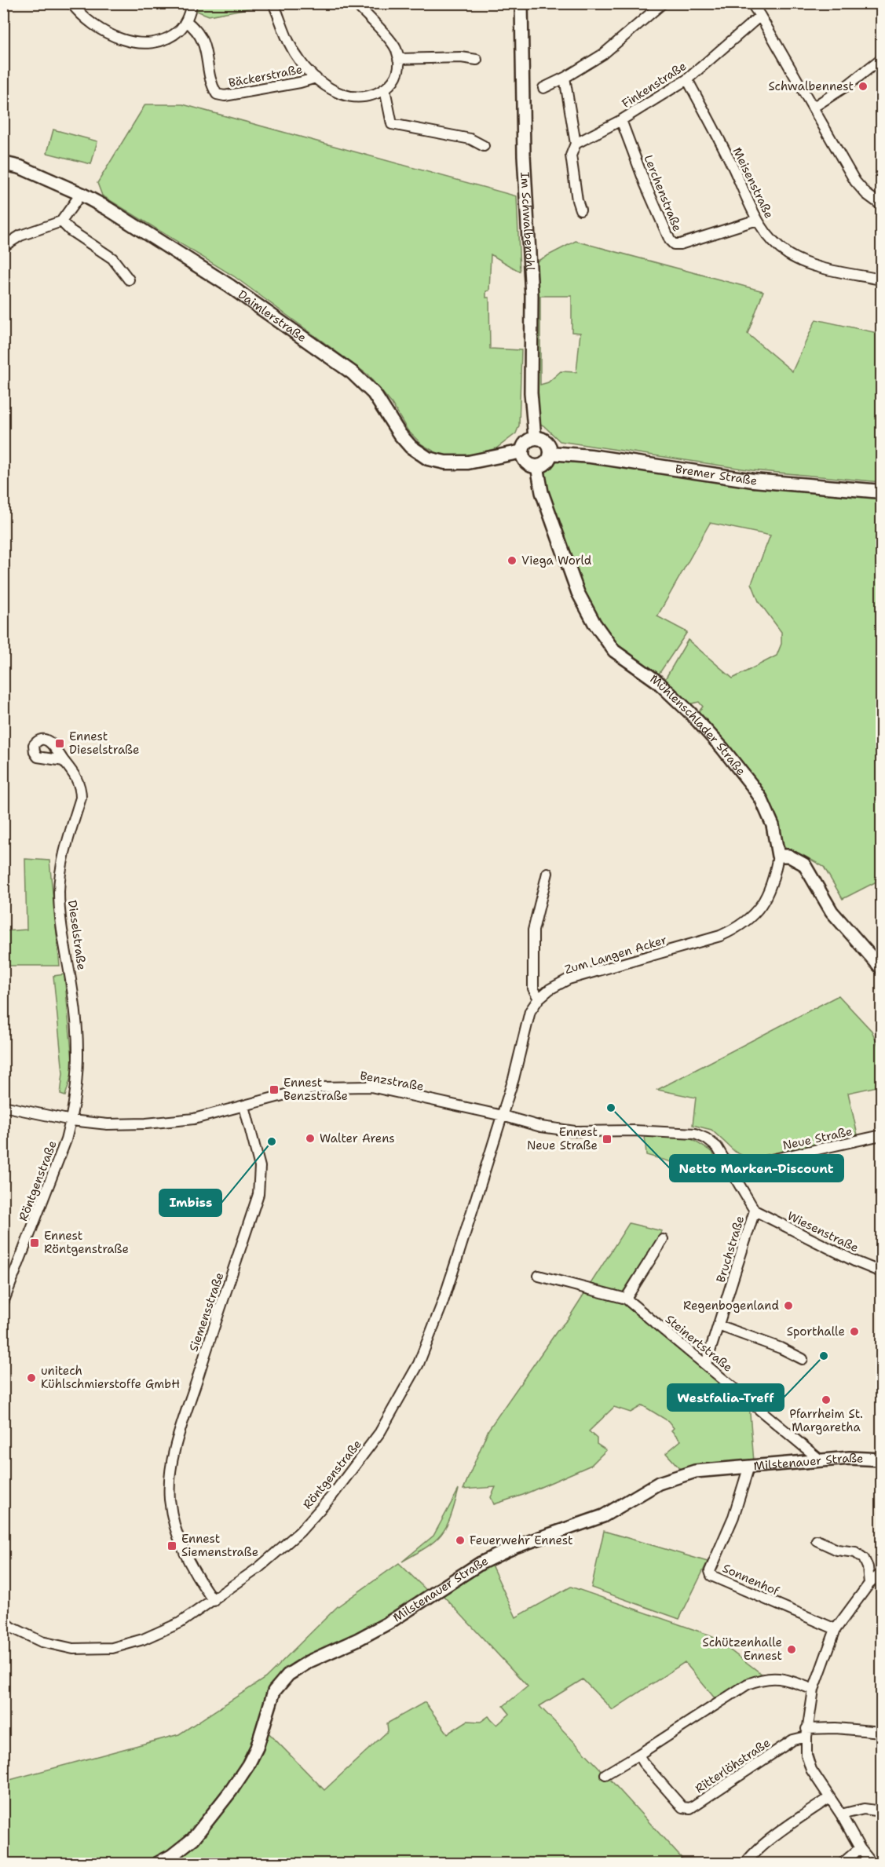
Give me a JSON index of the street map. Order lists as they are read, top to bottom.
{
  "streets": {
    "main road": ["Daimlerstraße", "Bremer Straße"],
    "street": [
      "Bäckerstraße",
      "Finkenstraße",
      "Meisenstraße",
      "Lerchenstraße",
      "Im Schwalbenohl",
      "Mühlenschlader Straße",
      "Dieselstraße",
      "Zum Langen Acker",
      "Benzstraße",
      "Neue Straße",
      "Röntgenstraße",
      "Wiesenstraße",
      "Bruchstraße",
      "Siemensstraße",
      "Steinertstraße",
      "Milstenauer Straße",
      "Sonnenhof",
      "Ritterlöhstraße"
    ]
  },
  "crossings": [
    ["Finkenstraße", "Meisenstraße"],
    ["Finkenstraße", "Lerchenstraße"],
    ["Meisenstraße", "Lerchenstraße"],
    ["Im Schwalbenohl", "Daimlerstraße"],
    ["Im Schwalbenohl", "Bremer Straße"],
    ["Im Schwalbenohl", "Mühlenschlader Straße"],
    ["Daimlerstraße", "Bremer Straße"],
    ["Daimlerstraße", "Mühlenschlader Straße"],
    ["Bremer Straße", "Mühlenschlader Straße"],
    ["Mühlenschlader Straße", "Zum Langen Acker"],
    ["Dieselstraße", "Benzstraße"],
    ["Dieselstraße", "Röntgenstraße"],
    ["Zum Langen Acker", "Benzstraße"],
    ["Zum Langen Acker", "Röntgenstraße"],
    ["Benzstraße", "Neue Straße"],
    ["Benzstraße", "Röntgenstraße"],
    ["Benzstraße", "Bruchstraße"],
    ["Benzstraße", "Siemensstraße"],
    ["Neue Straße", "Bruchstraße"],
    ["Röntgenstraße", "Siemensstraße"],
    ["Wiesenstraße", "Bruchstraße"],
    ["Bruchstraße", "Steinertstraße"],
    ["Steinertstraße", "Milstenauer Straße"],
    ["Milstenauer Straße", "Sonnenhof"]
  ],
  "places": {
    "other": [
      "Schwalbennest",
      "Viega World",
      "Netto Marken-Discount",
      "Walter Arens",
      "Imbiss",
      "Regenbogenland",
      "Sporthalle",
      "Westfalia-Treff",
      "unitech Kühlschmierstoffe GmbH",
      "Pfarrheim St. Margaretha",
      "Feuerwehr Ennest",
      "Schützenhalle Ennest"
    ],
    "transit": [
      "Ennest Dieselstraße",
      "Ennest Benzstraße",
      "Ennest Neue Straße",
      "Ennest Röntgenstraße",
      "Ennest Siemenstraße"
    ]
  }
}
